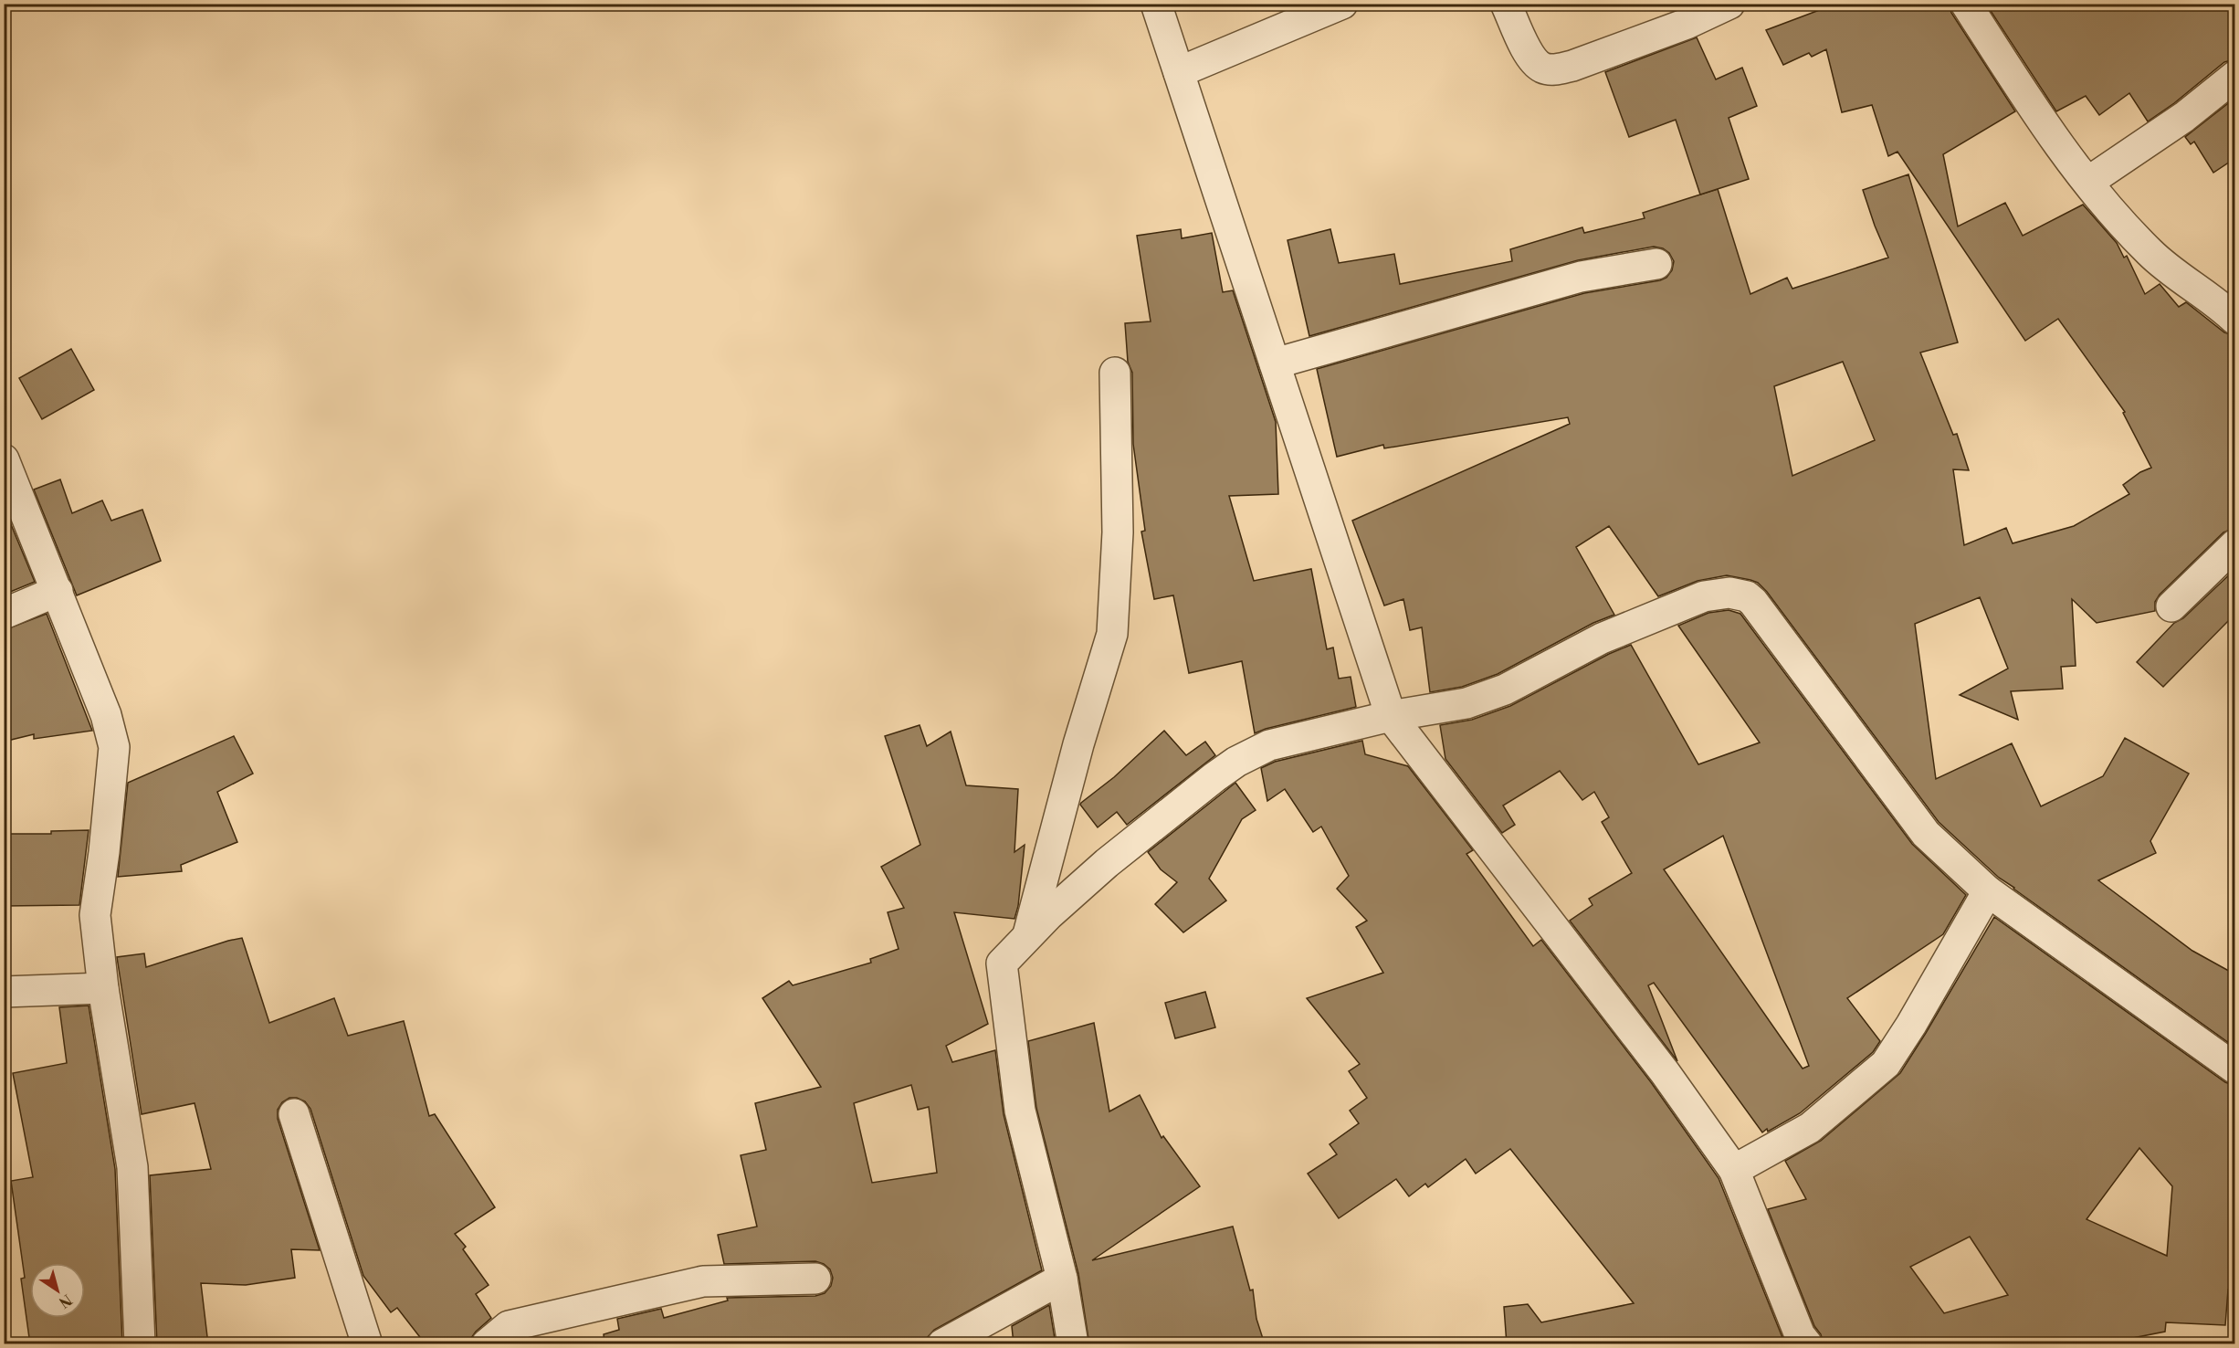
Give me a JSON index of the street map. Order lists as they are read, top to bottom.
{
  "north": "bottom right"
}
